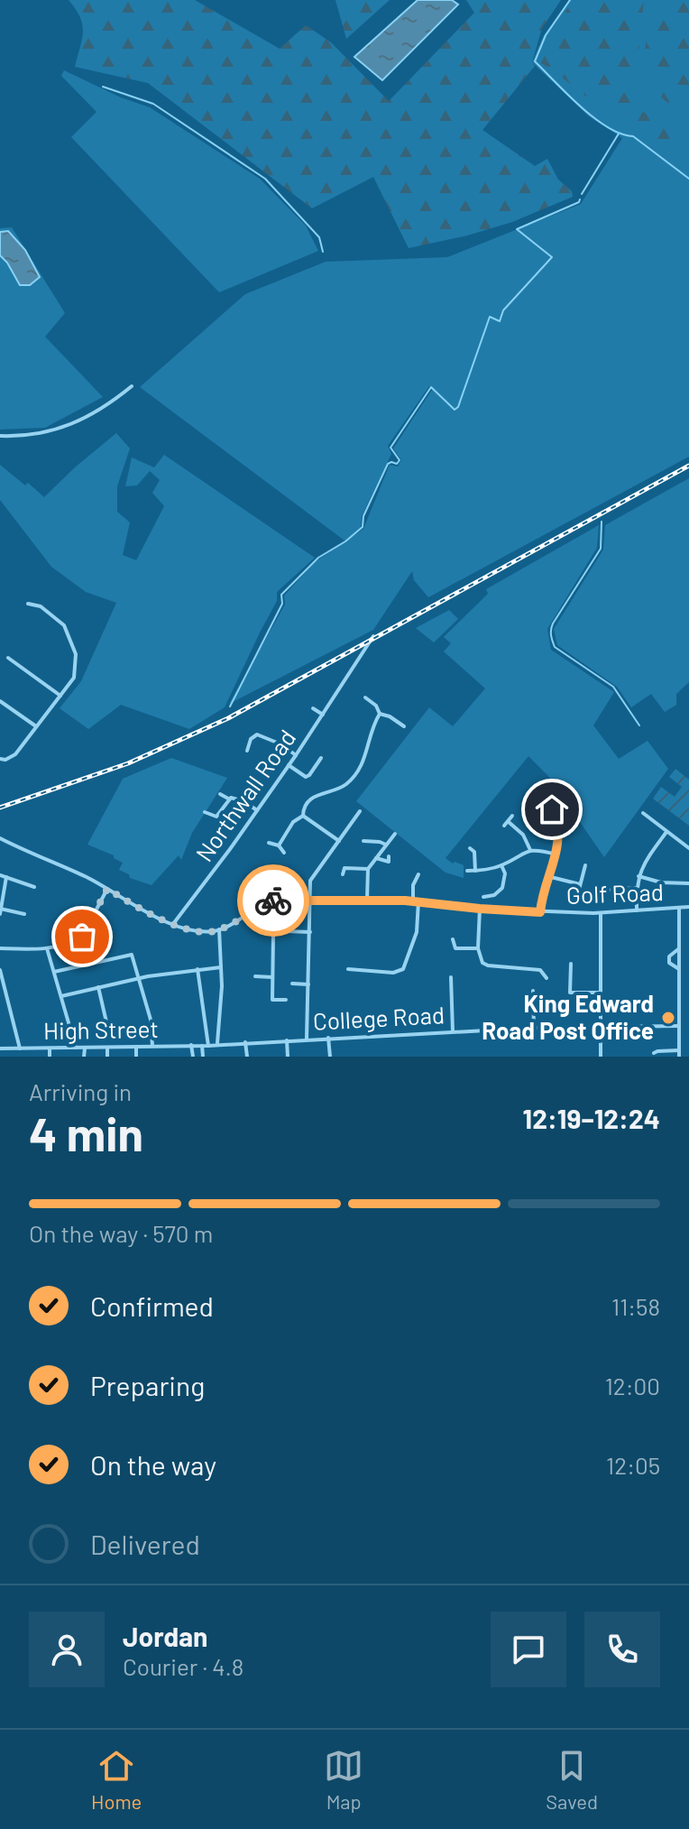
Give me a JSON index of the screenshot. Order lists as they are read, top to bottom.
{
  "streets": {
    "street": [
      "Northwall Road",
      "Golf Road",
      "College Road",
      "High Street"
    ]
  },
  "crossings": [
    ["College Road", "High Street"]
  ],
  "places": ["King Edward Road Post Office"],
  "page": {
    "heading": ["4 min", "Arriving in", "12:19–12:24"],
    "panel": ["Jordan", "Courier · 4.8"],
    "bar": "On the way · 570 m",
    "list": [
      ["Confirmed", "11:58"],
      ["Preparing", "12:00"],
      ["On the way", "12:05"],
      "Delivered"
    ],
    "tabs": ["Home", "Map", "Saved"]
  }
}
